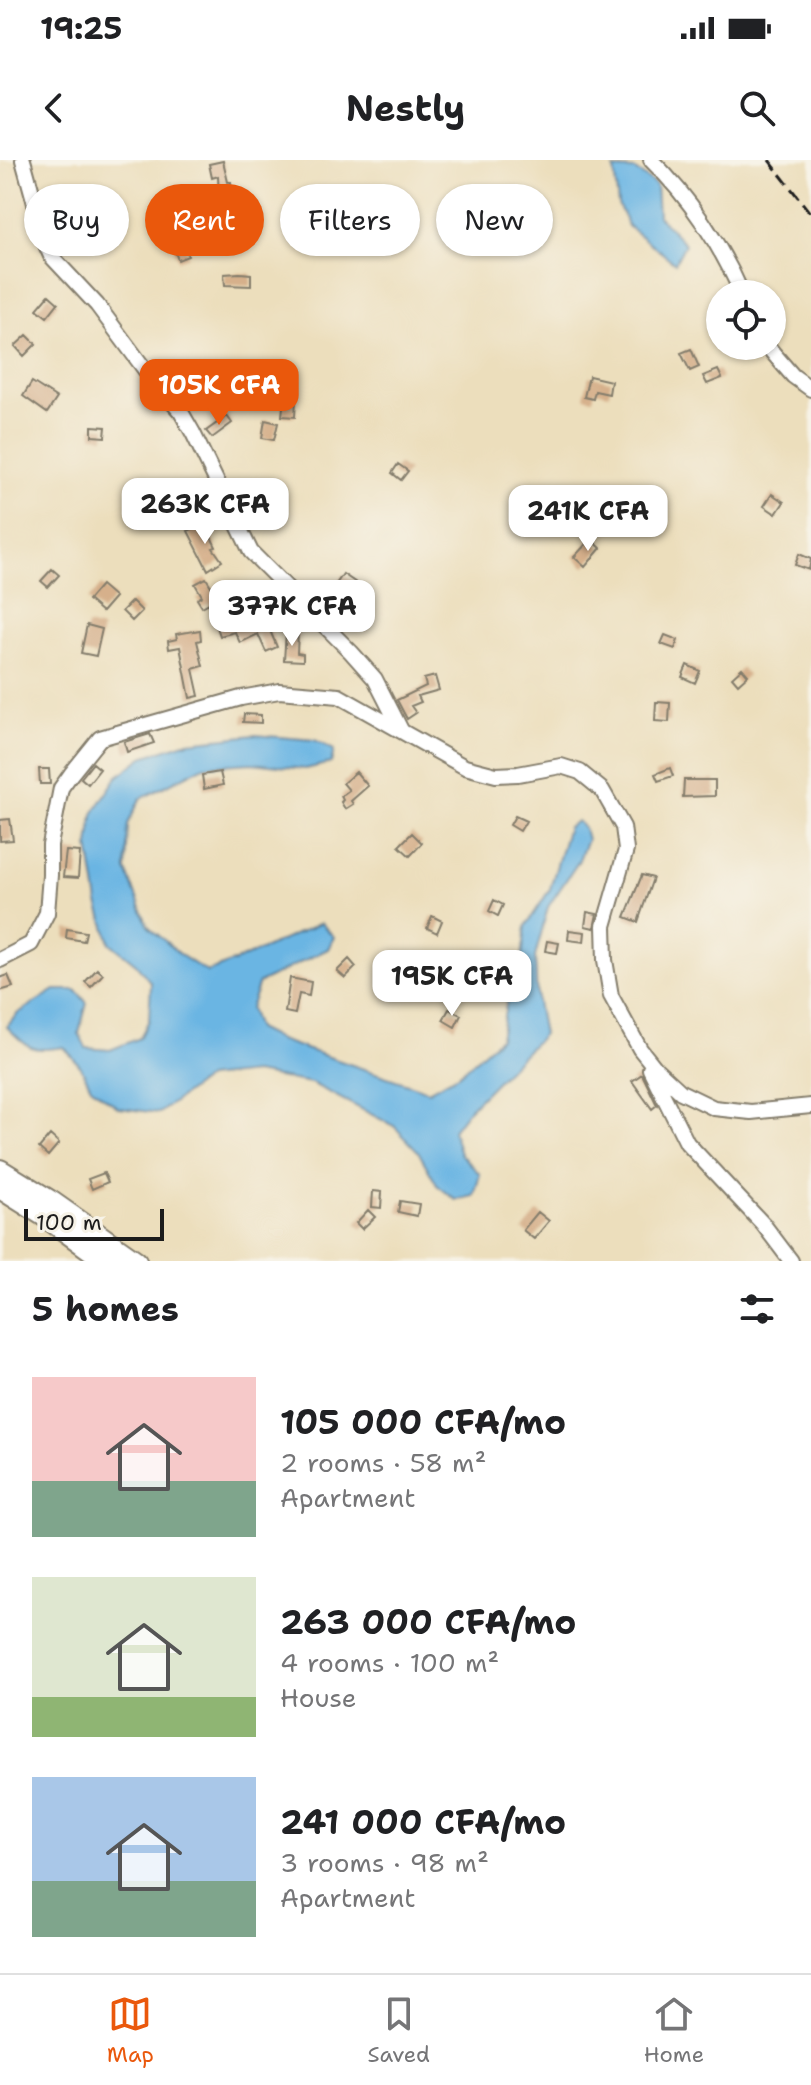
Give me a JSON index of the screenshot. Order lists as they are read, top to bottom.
{
  "scale_bar": "100 m",
  "page": {
    "status": "19:25",
    "header": "Nestly",
    "chip": [
      "Buy",
      "Rent",
      "Filters",
      "New"
    ],
    "price": [
      "105K CFA",
      "263K CFA",
      "241K CFA",
      "377K CFA",
      "195K CFA"
    ],
    "scale": "100 m",
    "heading": "5 homes",
    "list": [
      {
        "name": "105 000 CFA/mo",
        "note": "2 rooms · 58 m² · Apartment"
      },
      {
        "name": "263 000 CFA/mo",
        "note": "4 rooms · 100 m² · House"
      },
      {
        "name": "241 000 CFA/mo",
        "note": "3 rooms · 98 m² · Apartment"
      }
    ],
    "tabs": ["Map", "Saved", "Home"]
  }
}
